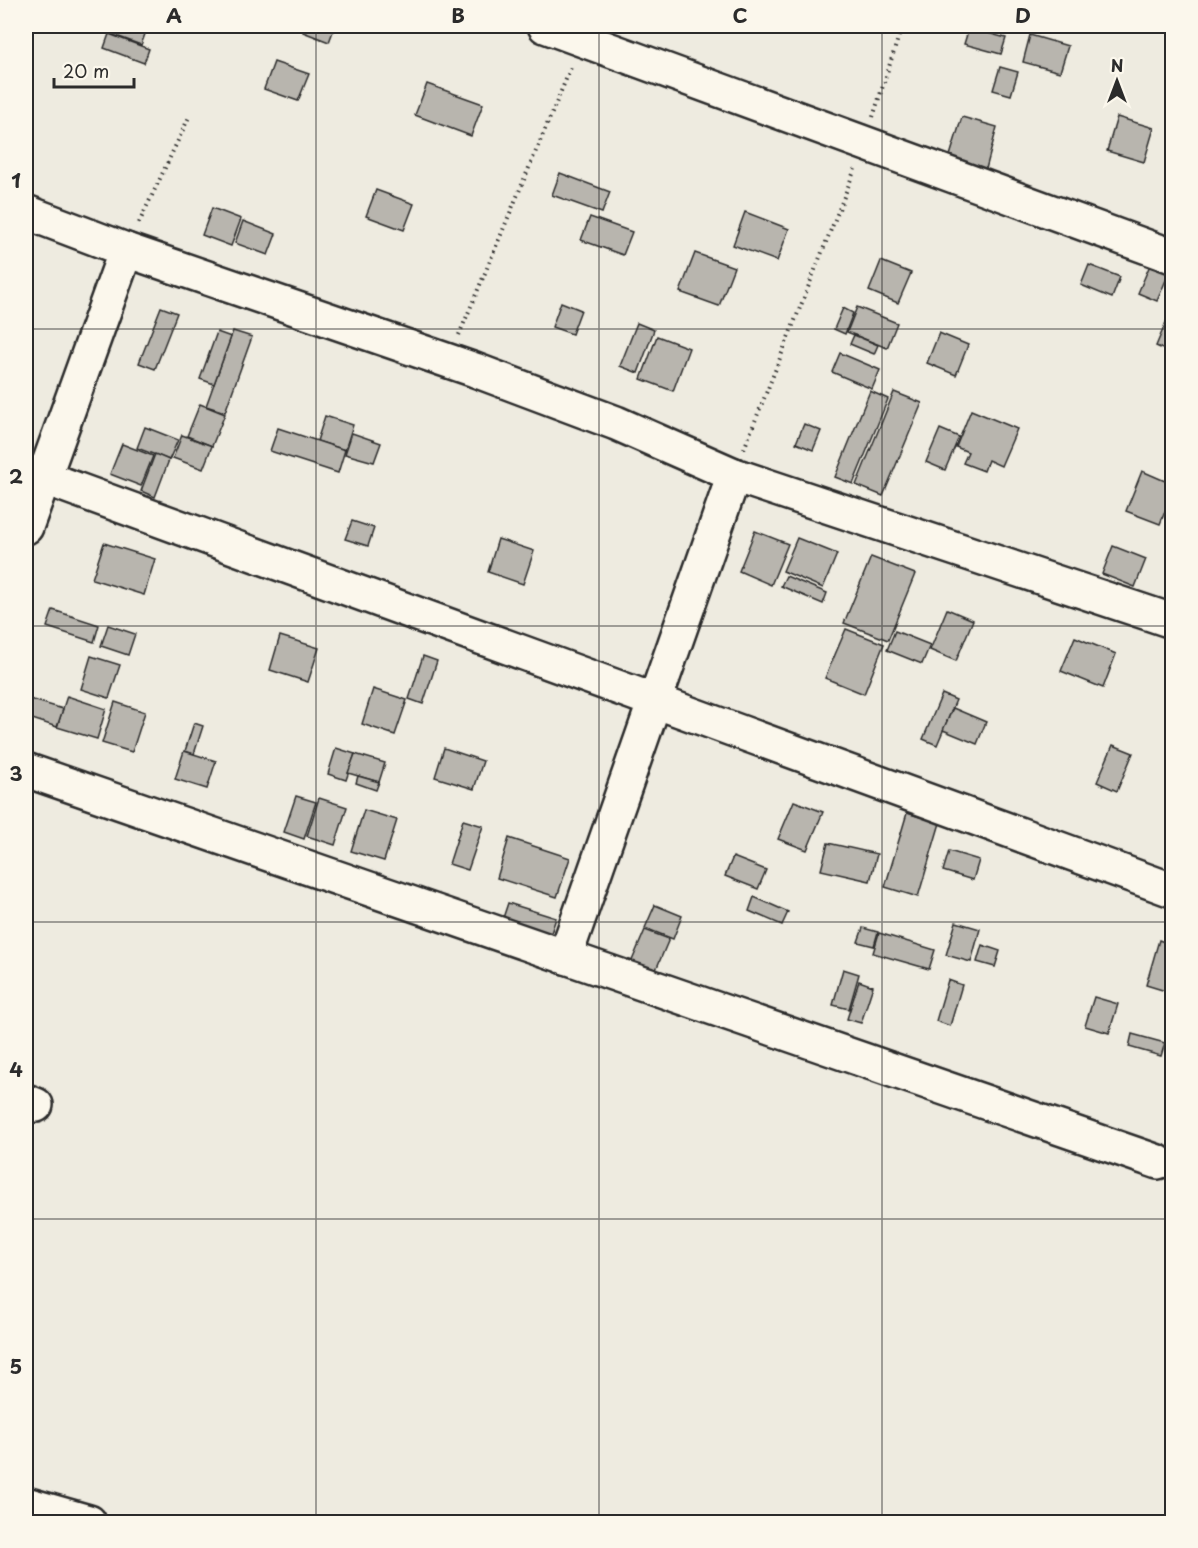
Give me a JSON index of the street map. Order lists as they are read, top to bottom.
{
  "scale_bar": "20 m",
  "north": "top",
  "grid": {
    "columns": [
      "A",
      "B",
      "C",
      "D"
    ],
    "rows": [
      "1",
      "2",
      "3",
      "4",
      "5"
    ]
  }
}
